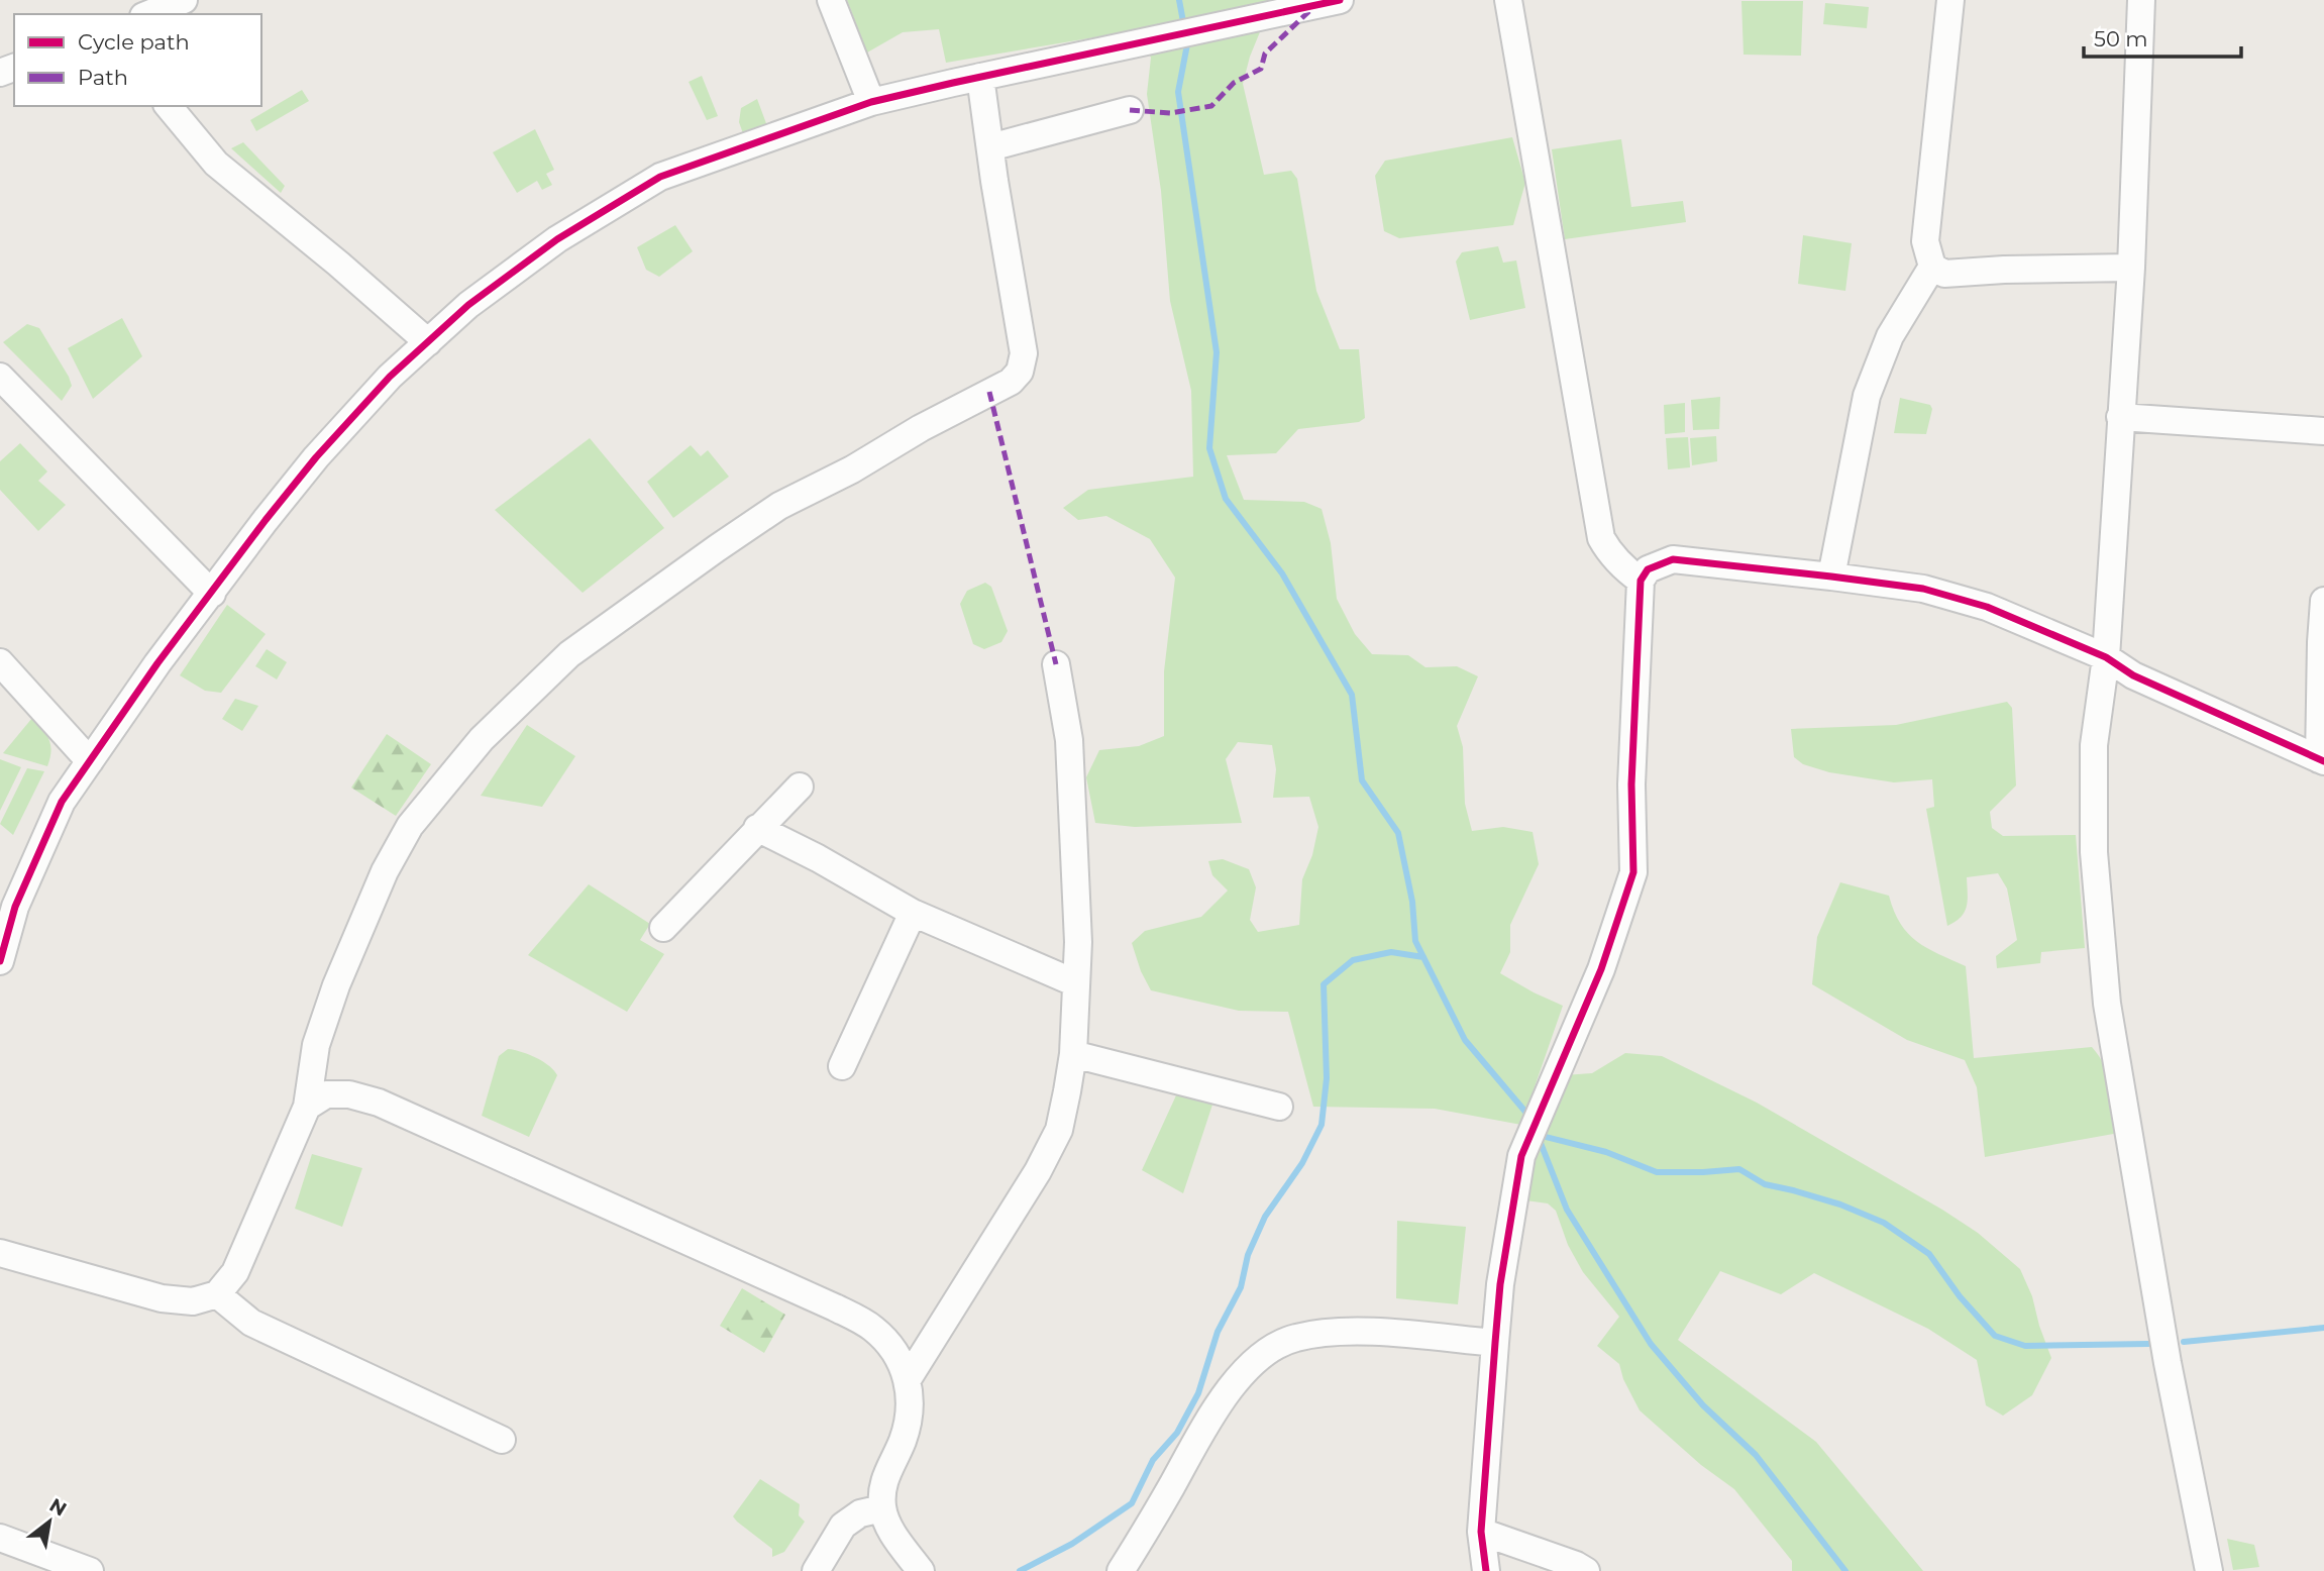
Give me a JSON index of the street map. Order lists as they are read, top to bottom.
{
  "legend": ["Cycle path", "Path"],
  "scale_bar": "50 m",
  "north": "top right"
}
